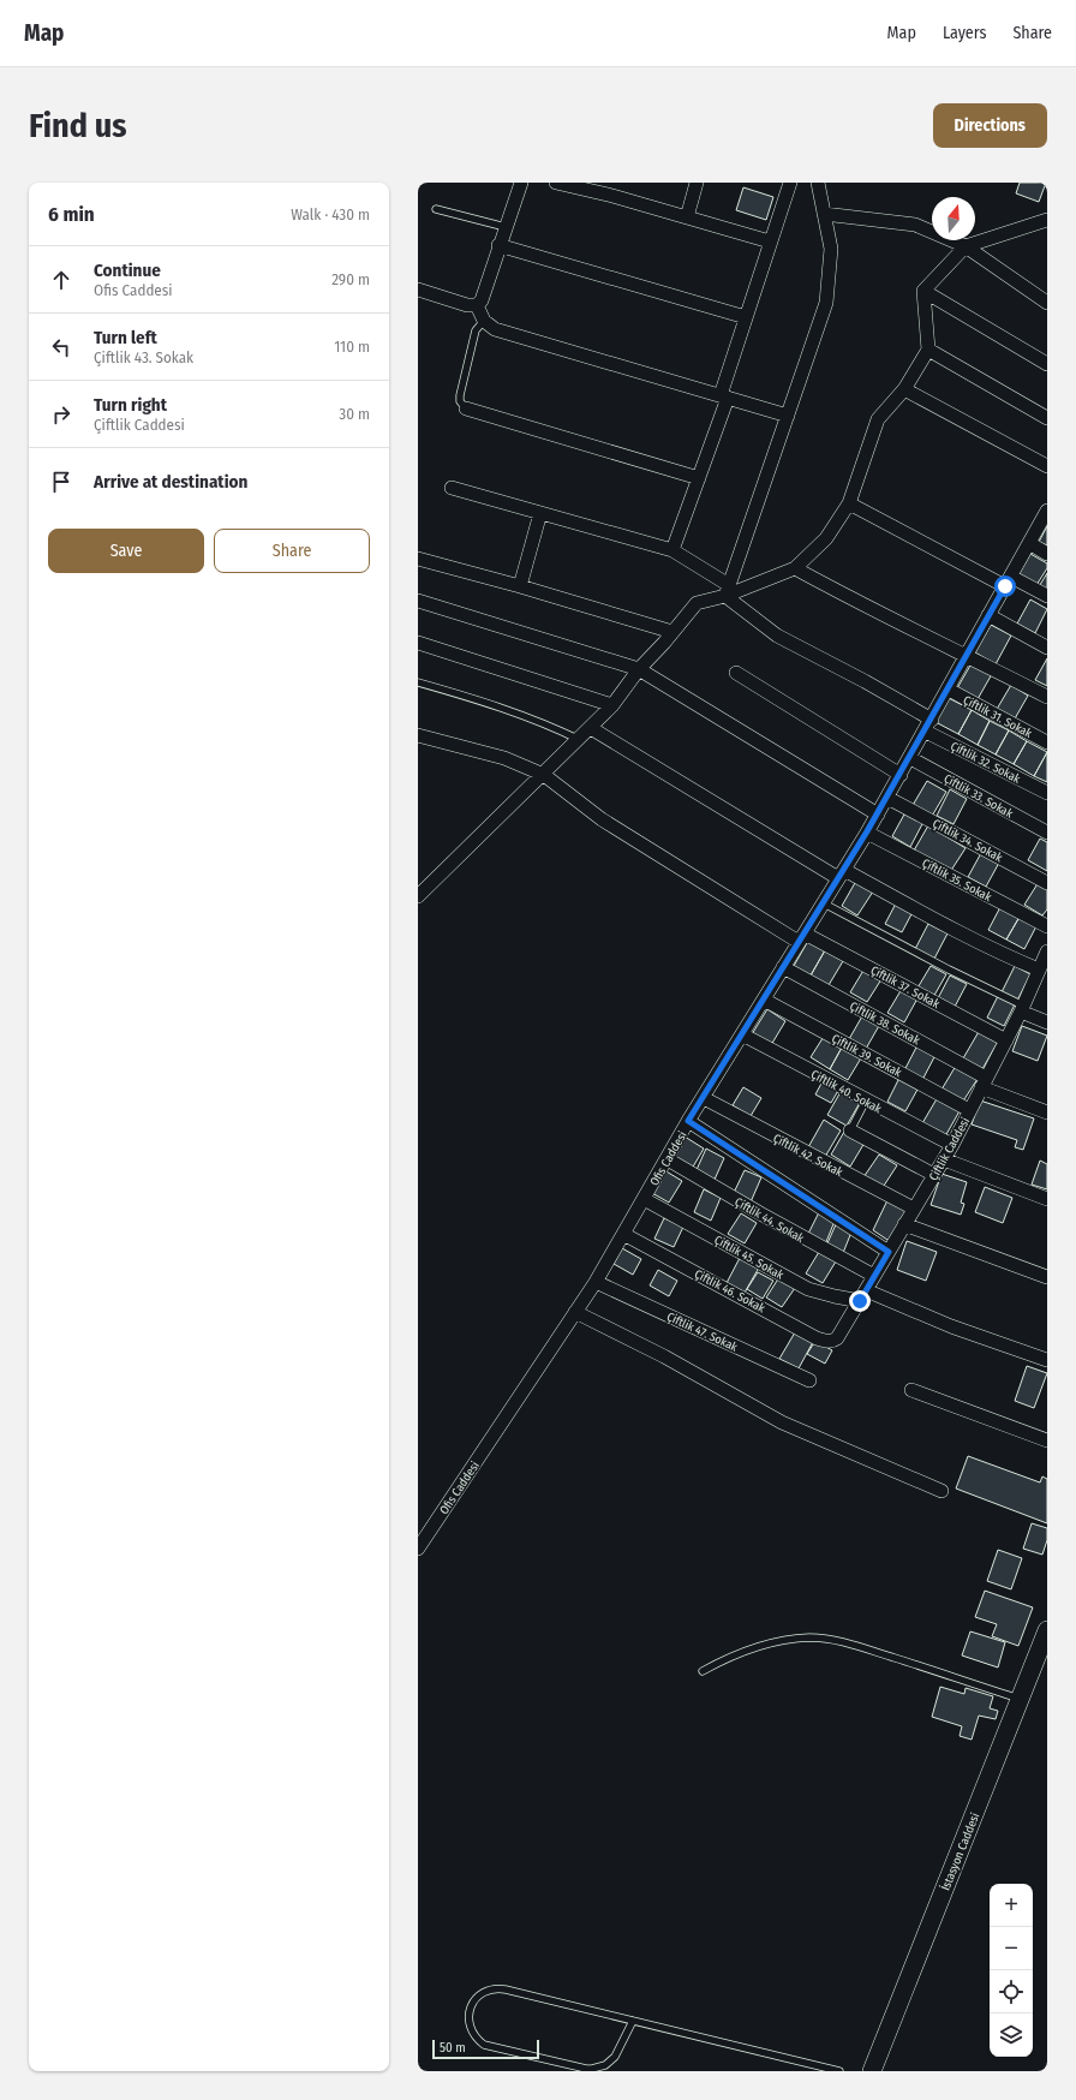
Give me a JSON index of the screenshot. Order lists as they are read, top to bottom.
{
  "streets": {
    "main road": ["İstasyon Caddesi"],
    "street": [
      "Çiftlik 31. Sokak",
      "Çiftlik 32. Sokak",
      "Çiftlik 33. Sokak",
      "Çiftlik 34. Sokak",
      "Çiftlik 35. Sokak",
      "Çiftlik 37. Sokak",
      "Çiftlik 38. Sokak",
      "Çiftlik 39. Sokak",
      "Çiftlik 40. Sokak",
      "Çiftlik Caddesi",
      "Çiftlik 42. Sokak",
      "Ofis Caddesi",
      "Çiftlik 44. Sokak",
      "Çiftlik 45. Sokak",
      "Çiftlik 46. Sokak",
      "Çiftlik 47. Sokak"
    ]
  },
  "crossings": [
    ["Çiftlik 31. Sokak", "Ofis Caddesi"],
    ["Çiftlik 32. Sokak", "Ofis Caddesi"],
    ["Çiftlik 33. Sokak", "Ofis Caddesi"],
    ["Çiftlik 34. Sokak", "Ofis Caddesi"],
    ["Çiftlik 35. Sokak", "Ofis Caddesi"],
    ["Çiftlik 37. Sokak", "Çiftlik Caddesi"],
    ["Çiftlik 37. Sokak", "Ofis Caddesi"],
    ["Çiftlik 38. Sokak", "Çiftlik Caddesi"],
    ["Çiftlik 38. Sokak", "Ofis Caddesi"],
    ["Çiftlik 39. Sokak", "Çiftlik Caddesi"],
    ["Çiftlik 39. Sokak", "Ofis Caddesi"],
    ["Çiftlik 40. Sokak", "Çiftlik Caddesi"],
    ["Çiftlik 40. Sokak", "Ofis Caddesi"],
    ["Çiftlik Caddesi", "Çiftlik 42. Sokak"],
    ["Çiftlik Caddesi", "Çiftlik 44. Sokak"],
    ["Çiftlik Caddesi", "Çiftlik 45. Sokak"],
    ["Çiftlik Caddesi", "Çiftlik 46. Sokak"],
    ["Çiftlik 42. Sokak", "Ofis Caddesi"],
    ["Ofis Caddesi", "Çiftlik 44. Sokak"],
    ["Ofis Caddesi", "Çiftlik 45. Sokak"],
    ["Ofis Caddesi", "Çiftlik 46. Sokak"],
    ["Ofis Caddesi", "Çiftlik 47. Sokak"]
  ],
  "scale_bar": "50 m",
  "north": "top",
  "page": {
    "header": "Map",
    "nav": ["Map", "Layers", "Share"],
    "buttons": [
      "Directions",
      ["Save", "Share"]
    ],
    "title": "Find us",
    "heading": ["6 min", "Walk · 430 m"],
    "list": [
      ["Continue", "Ofis Caddesi", "290 m"],
      ["Turn left", "Çiftlik 43. Sokak", "110 m"],
      ["Turn right", "Çiftlik Caddesi", "30 m"],
      "Arrive at destination"
    ],
    "map_buttons": ["+", "−"],
    "scale": "50 m"
  }
}
